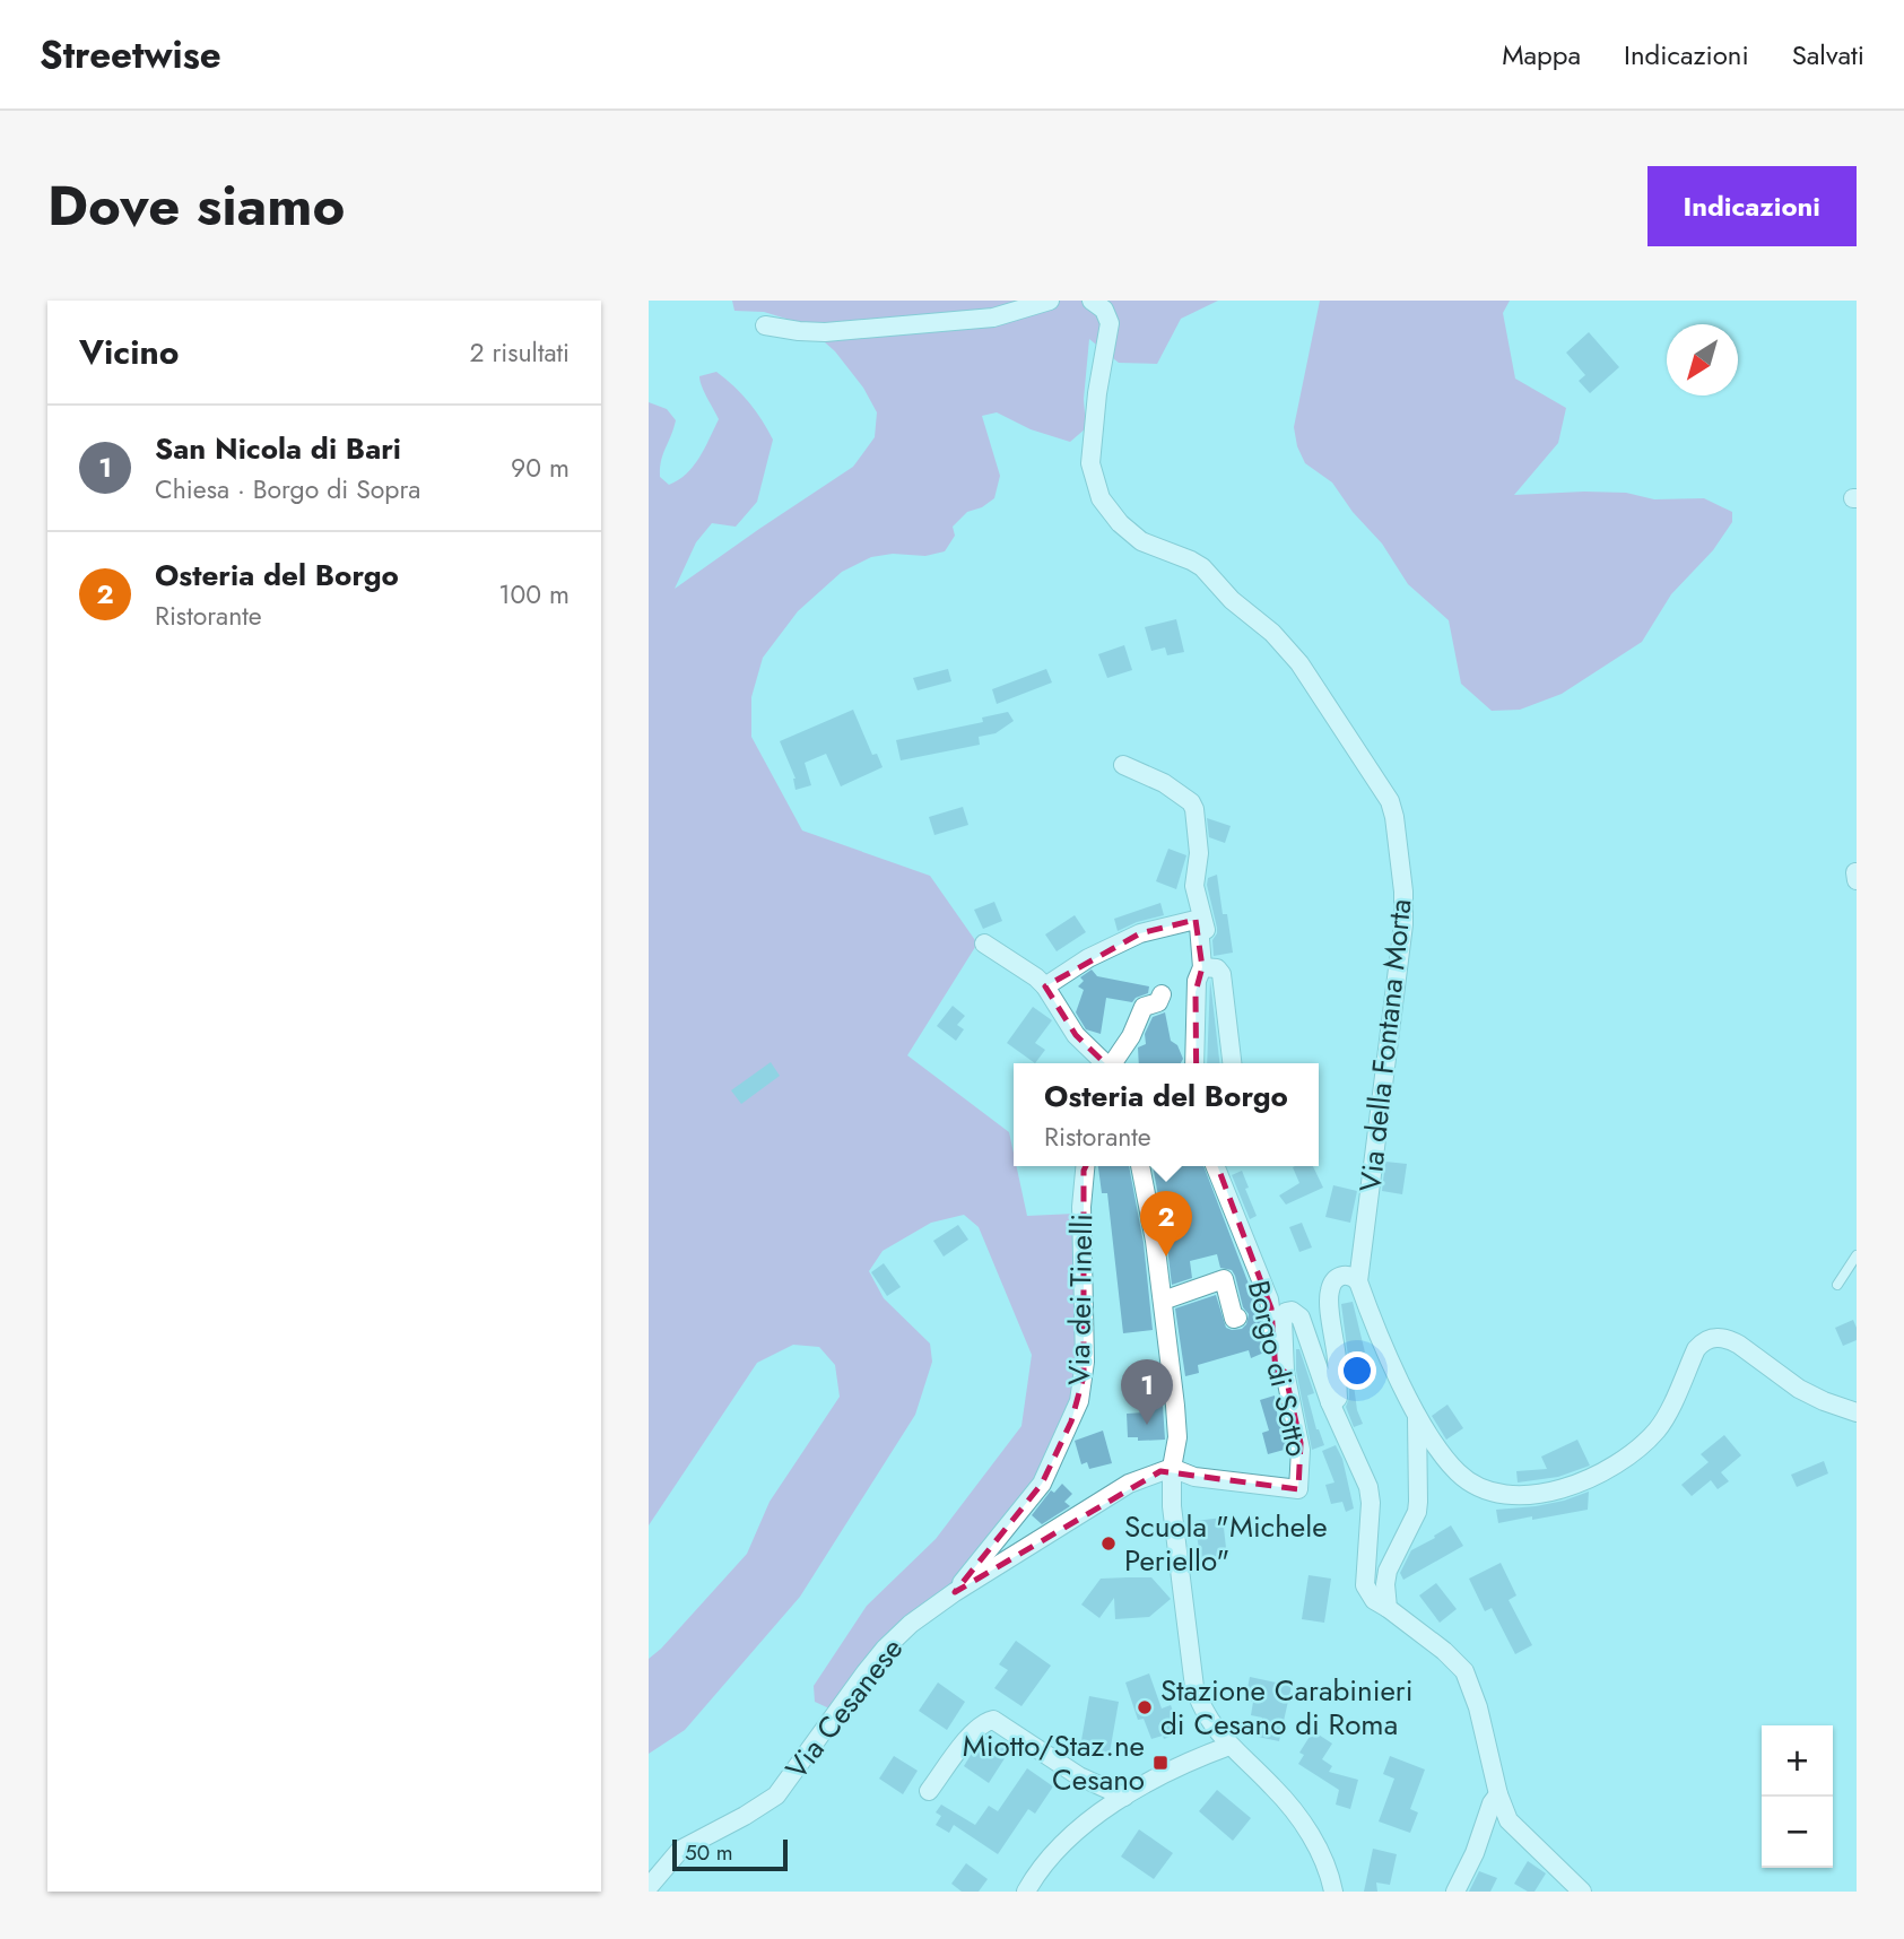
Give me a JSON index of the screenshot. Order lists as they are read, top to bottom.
{
  "streets": {
    "street": [
      "Via della Fontana Morta",
      "Via dei Tinelli",
      "Borgo di Sotto",
      "Via Cesanese"
    ]
  },
  "crossings": [
    ["Via dei Tinelli", "Via Cesanese"],
    ["Borgo di Sotto", "Via Cesanese"]
  ],
  "places": {
    "other": ["Scuola \"Michele Periello\"", "Stazione Carabinieri di Cesano di Roma"],
    "transit": ["Miotto/Staz.ne Cesano"]
  },
  "scale_bar": "50 m",
  "north": "bottom left",
  "page": {
    "header": "Streetwise",
    "nav": ["Mappa", "Indicazioni", "Salvati"],
    "title": "Dove siamo",
    "buttons": "Indicazioni",
    "heading": ["Vicino", "2 risultati"],
    "list": [
      {
        "mark": "1",
        "name": "San Nicola di Bari",
        "note": "Chiesa · Borgo di Sopra",
        "value": "90 m"
      },
      {
        "mark": "2",
        "name": "Osteria del Borgo",
        "note": "Ristorante",
        "value": "100 m"
      }
    ],
    "popup": ["Osteria del Borgo", "Ristorante"],
    "pins": ["2", "1"],
    "map_buttons": ["+", "−"],
    "scale": "50 m"
  }
}
